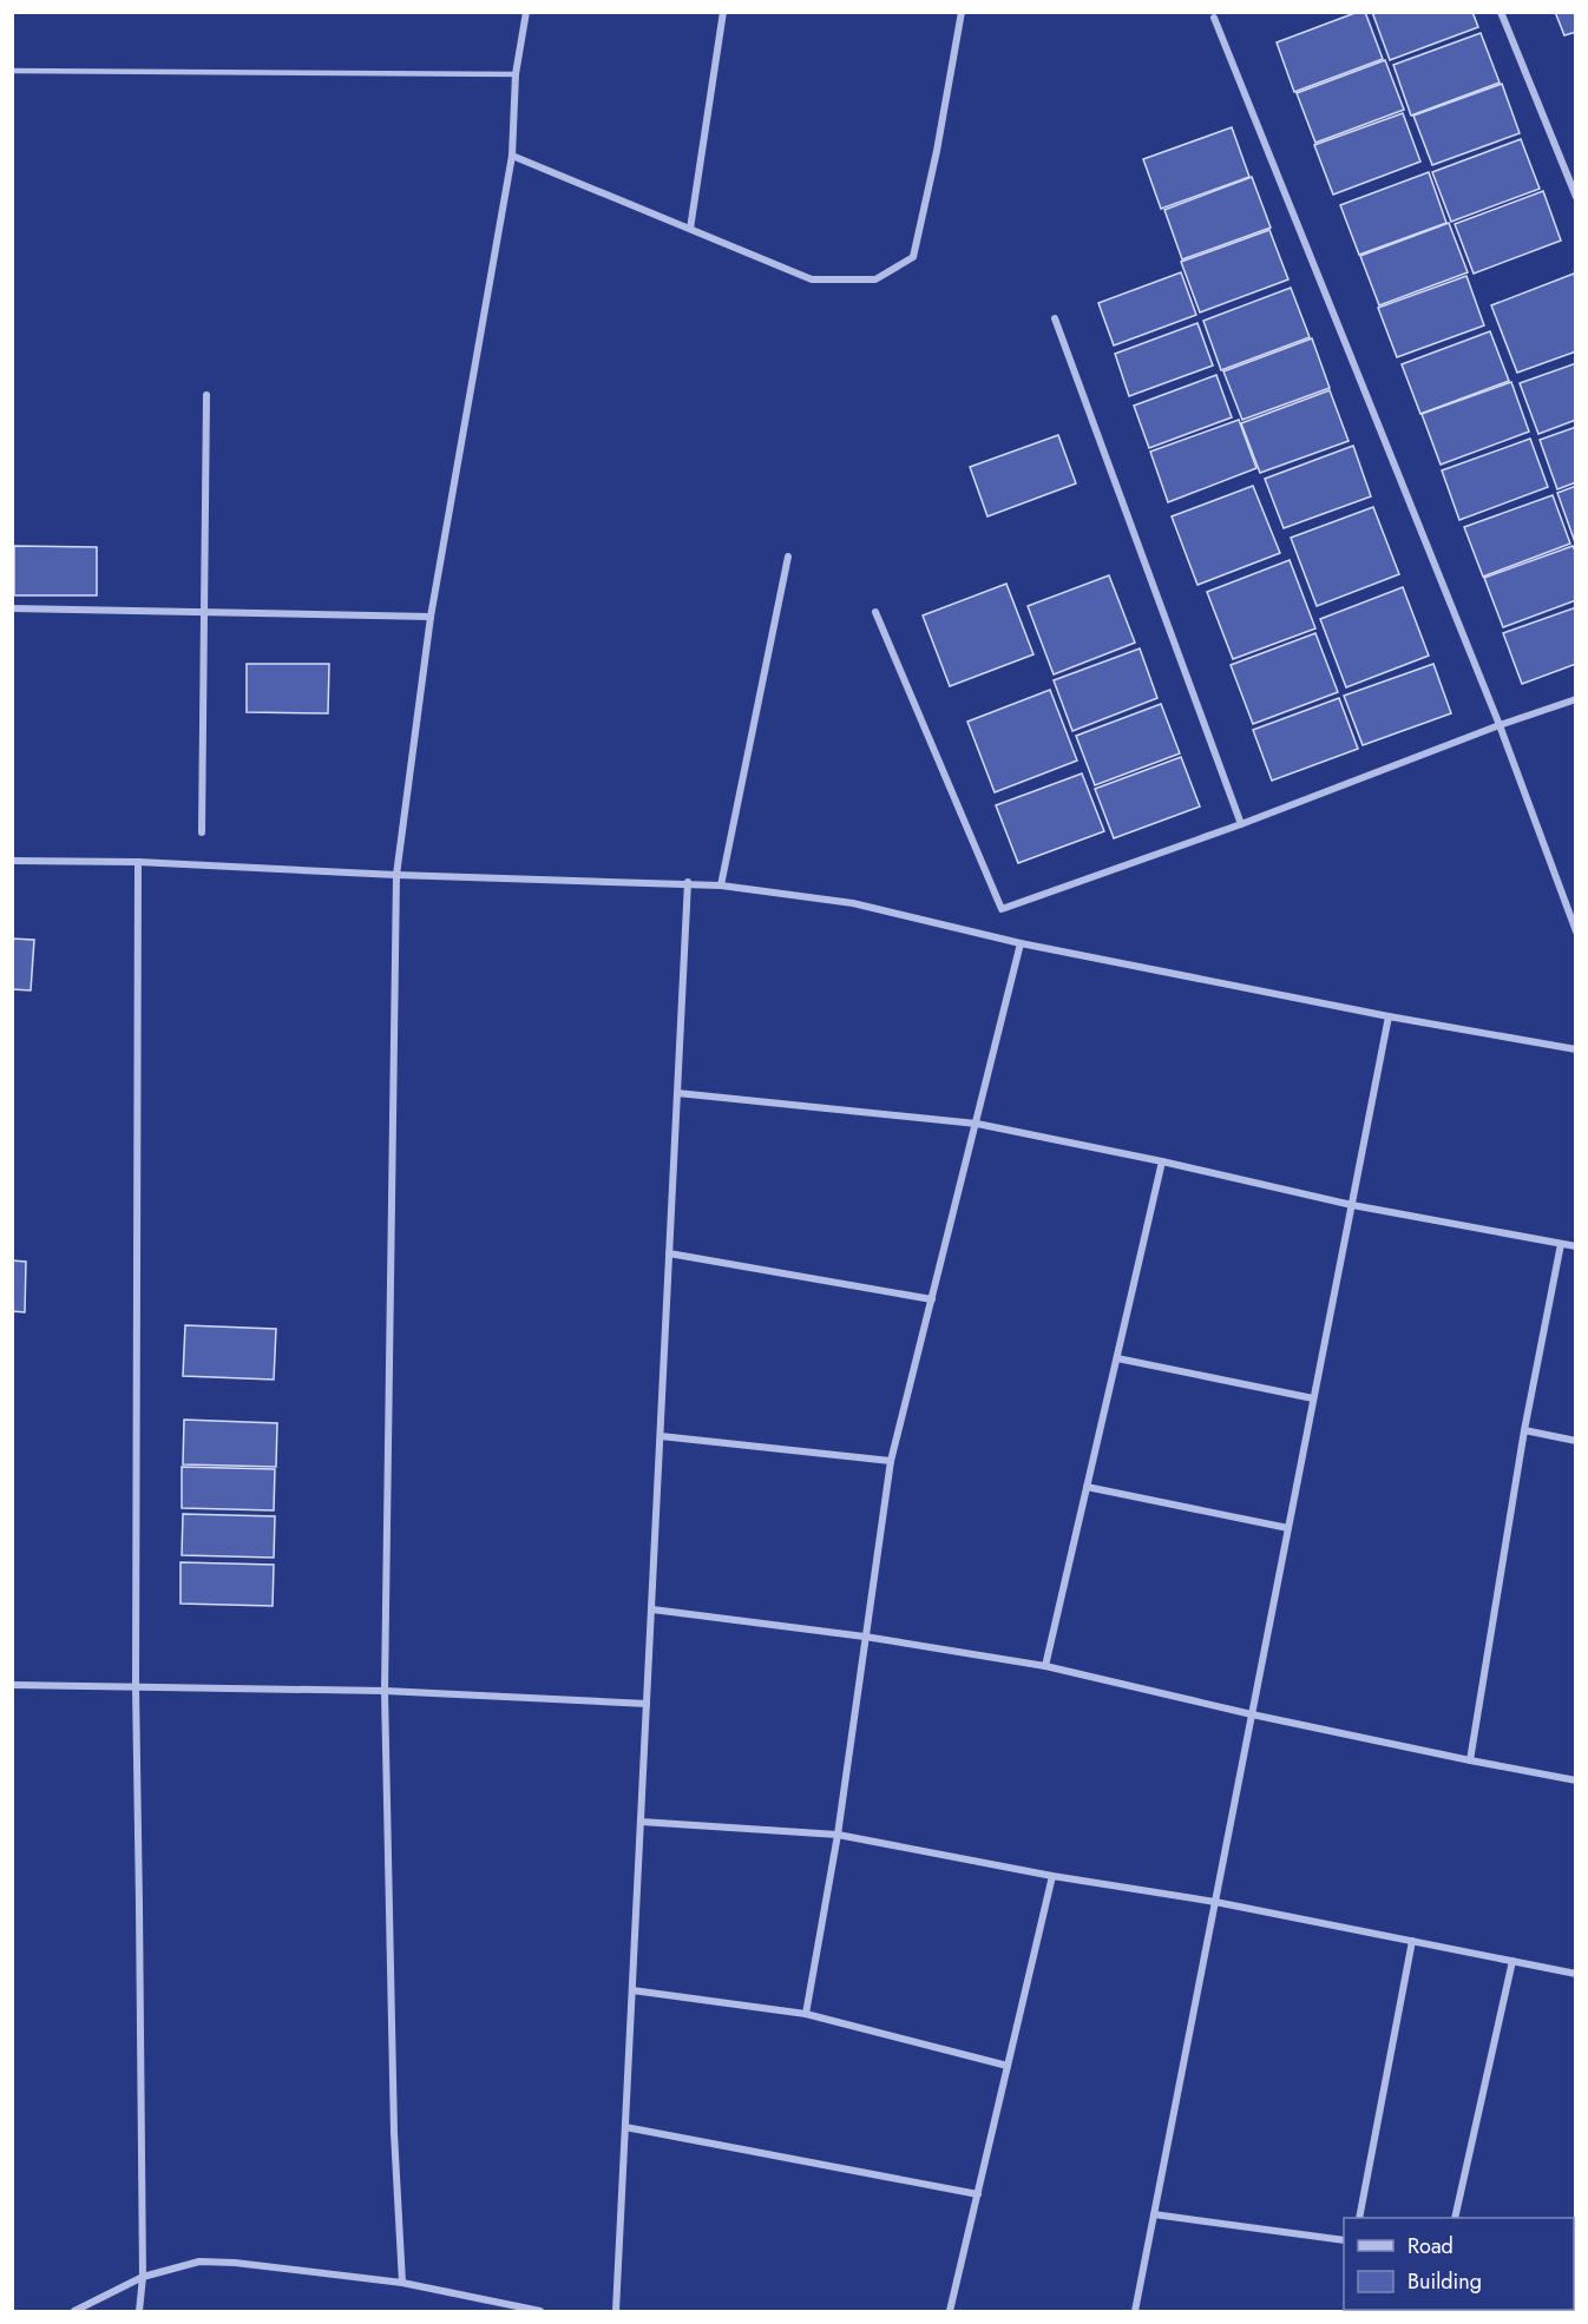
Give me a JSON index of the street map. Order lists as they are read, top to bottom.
{
  "legend": ["Road", "Building"]
}
